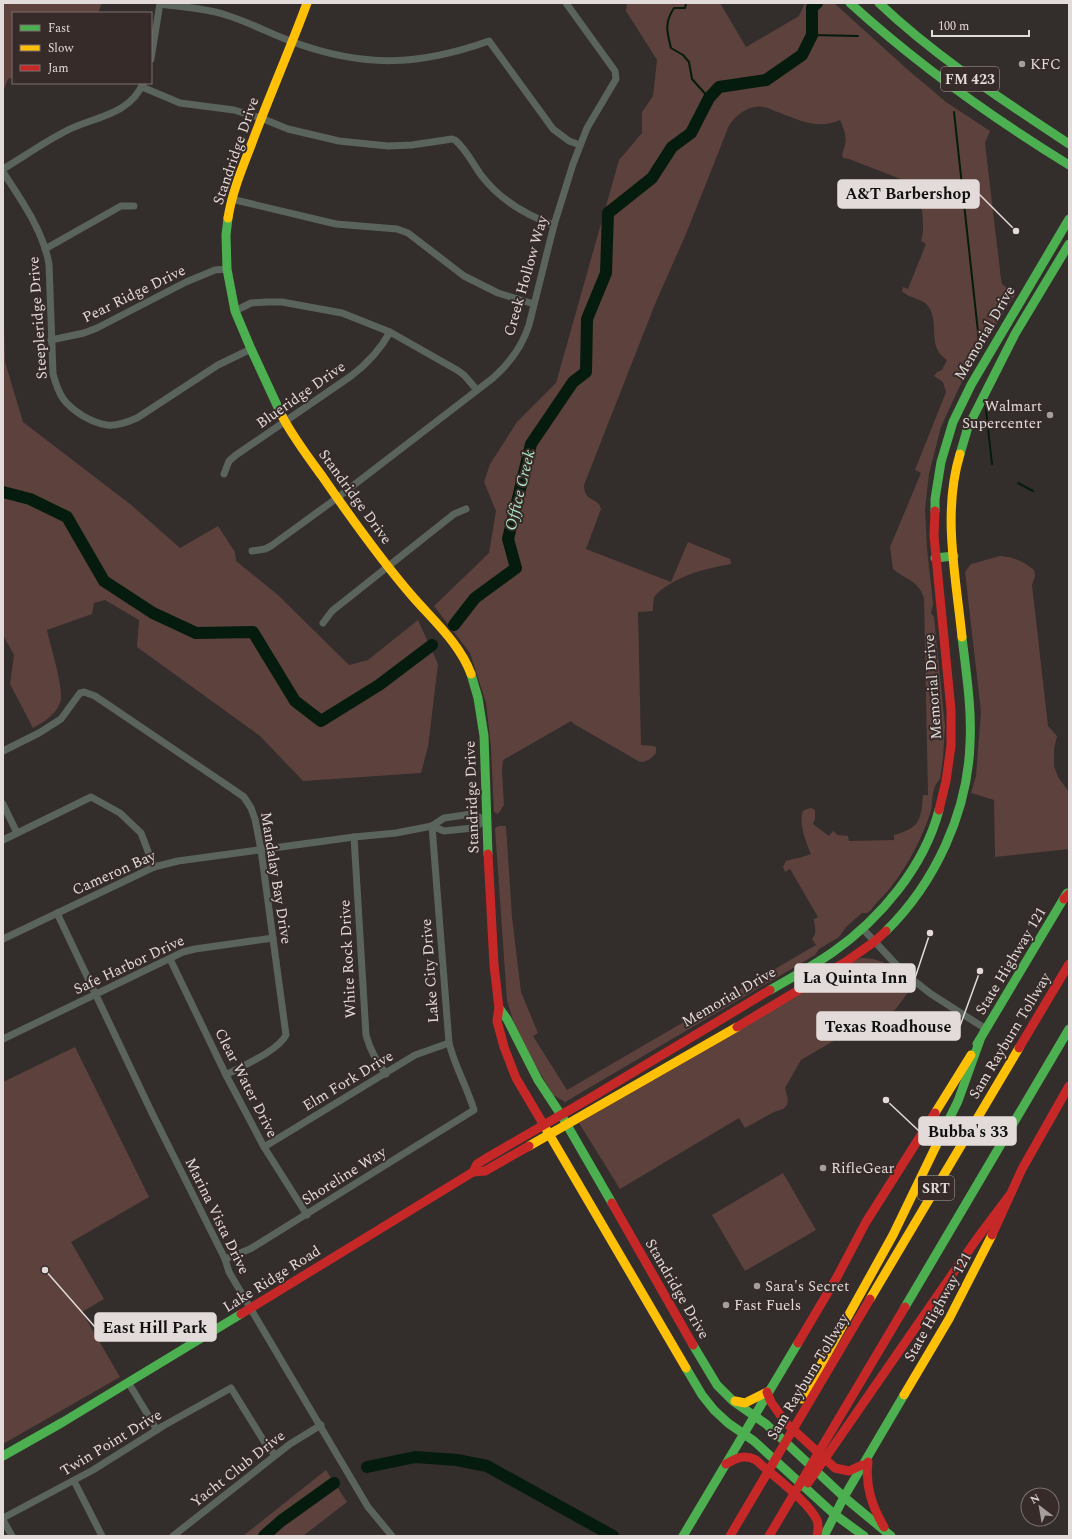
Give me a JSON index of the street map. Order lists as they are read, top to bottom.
{
  "streets": {
    "main road": [
      "FM 423",
      "Standridge Drive",
      "Memorial Drive",
      "State Highway 121",
      "Sam Rayburn Tollway",
      "SRT",
      "Lake Ridge Road"
    ],
    "street": [
      "Creek Hollow Way",
      "Pear Ridge Drive",
      "Steepleridge Drive",
      "Blueridge Drive",
      "Cameron Bay",
      "Mandalay Bay Drive",
      "White Rock Drive",
      "Safe Harbor Drive",
      "Lake City Drive",
      "Elm Fork Drive",
      "Clear Water Drive",
      "Shoreline Way",
      "Marina Vista Drive",
      "Twin Point Drive",
      "Yacht Club Drive"
    ]
  },
  "crossings": [
    ["Standridge Drive", "Creek Hollow Way"],
    ["Standridge Drive", "Pear Ridge Drive"],
    ["Standridge Drive", "Steepleridge Drive"],
    ["Standridge Drive", "Memorial Drive"],
    ["Standridge Drive", "Blueridge Drive"],
    ["Standridge Drive", "Cameron Bay"],
    ["Standridge Drive", "State Highway 121"],
    ["Standridge Drive", "Lake Ridge Road"],
    ["Pear Ridge Drive", "Steepleridge Drive"],
    ["Memorial Drive", "Lake Ridge Road"],
    ["Cameron Bay", "Mandalay Bay Drive"],
    ["Cameron Bay", "White Rock Drive"],
    ["Cameron Bay", "Lake City Drive"],
    ["Cameron Bay", "Marina Vista Drive"],
    ["Mandalay Bay Drive", "Safe Harbor Drive"],
    ["Mandalay Bay Drive", "Clear Water Drive"],
    ["White Rock Drive", "Elm Fork Drive"],
    ["Safe Harbor Drive", "Clear Water Drive"],
    ["Safe Harbor Drive", "Marina Vista Drive"],
    ["Lake City Drive", "Elm Fork Drive"],
    ["Lake City Drive", "Shoreline Way"],
    ["Elm Fork Drive", "Clear Water Drive"],
    ["Clear Water Drive", "Shoreline Way"],
    ["Shoreline Way", "Marina Vista Drive"],
    ["Marina Vista Drive", "Lake Ridge Road"],
    ["Marina Vista Drive", "Yacht Club Drive"],
    ["Twin Point Drive", "Yacht Club Drive"]
  ],
  "water": ["Office Creek"],
  "places": [
    "KFC",
    "A&T Barbershop",
    "Walmart Supercenter",
    "La Quinta Inn",
    "Texas Roadhouse",
    "Bubba's 33",
    "RifleGear",
    "East Hill Park",
    "Sara's Secret",
    "Fast Fuels"
  ],
  "legend": ["Fast", "Slow", "Jam"],
  "scale_bar": "100 m",
  "north": "top left"
}
